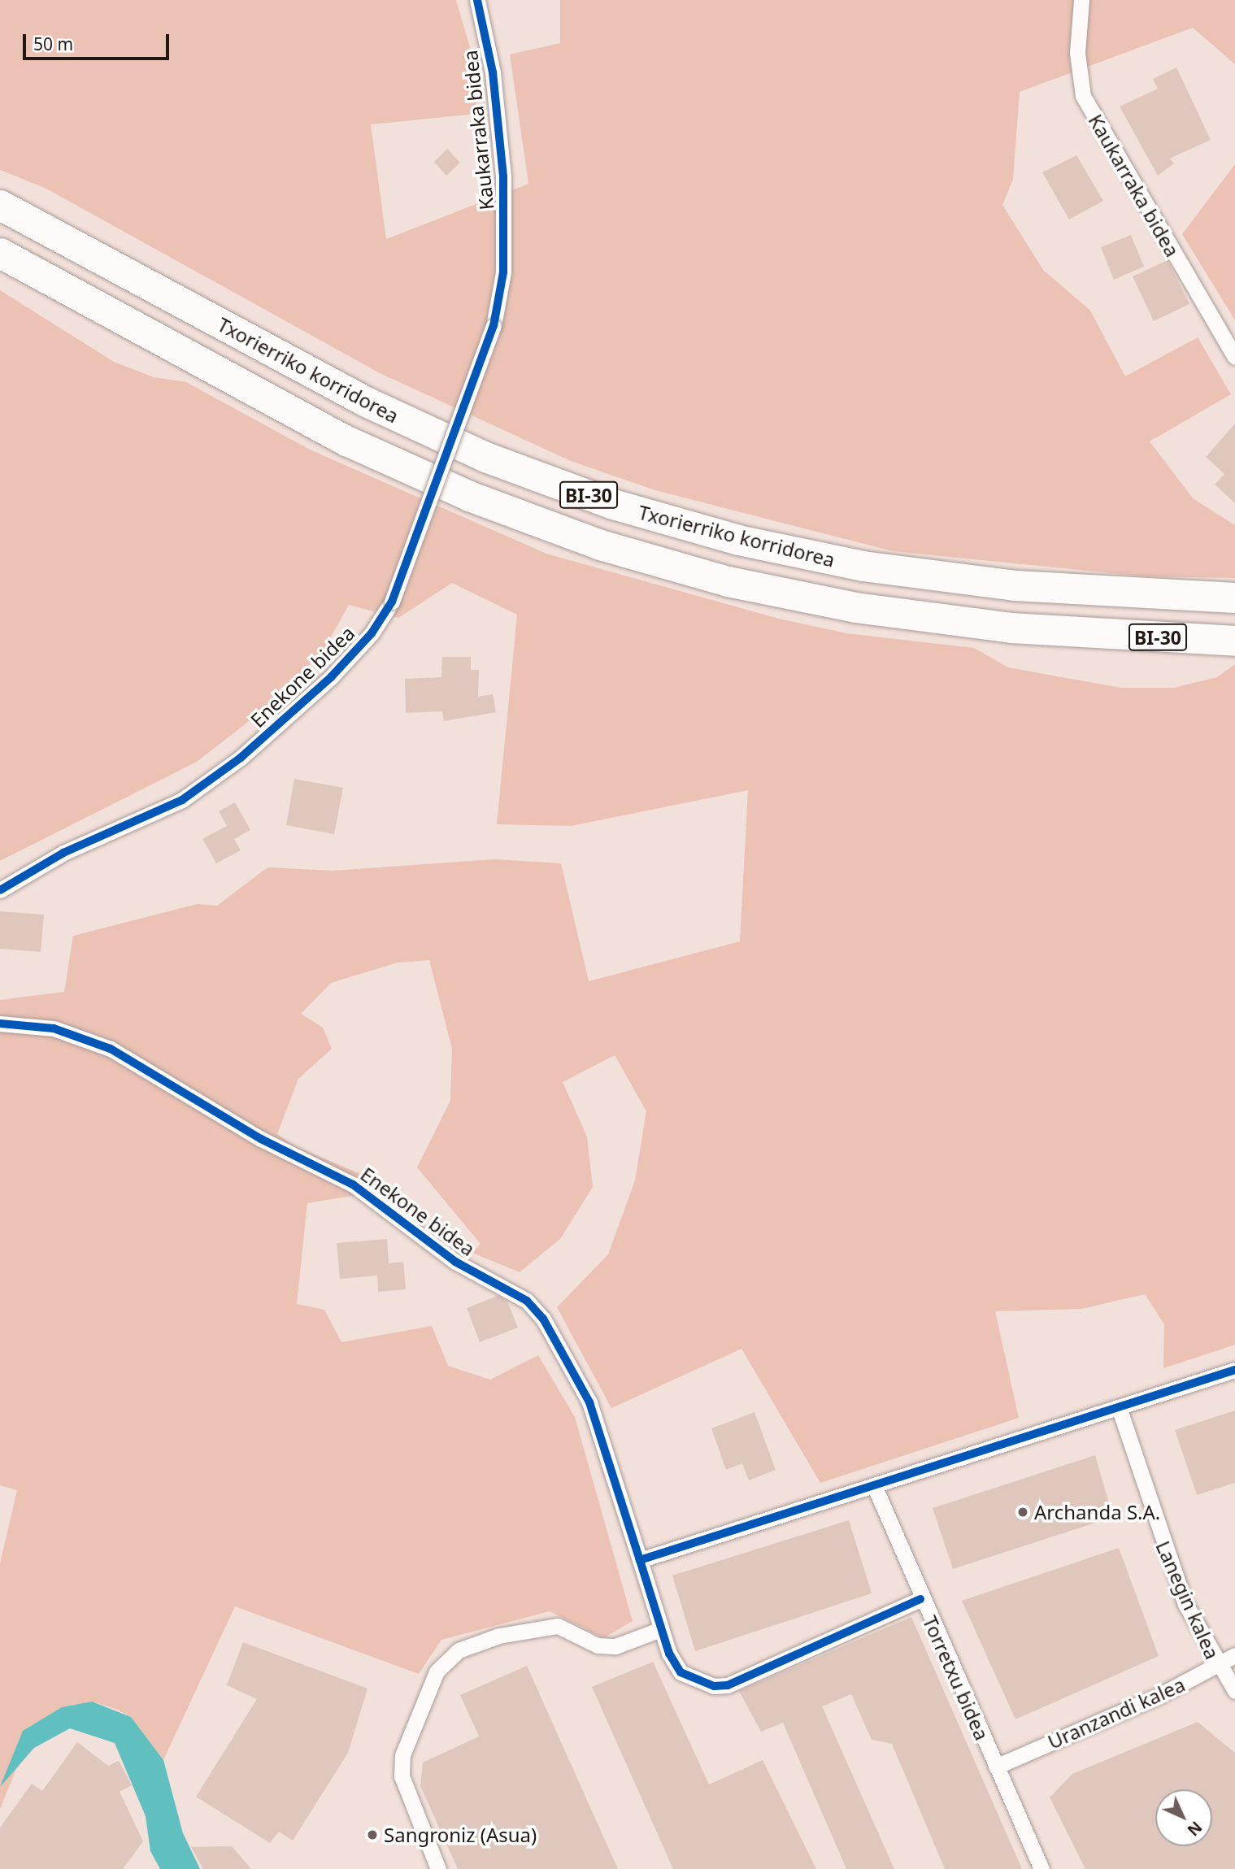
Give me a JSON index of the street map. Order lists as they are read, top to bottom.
{
  "streets": {
    "highway": ["Txorierriko korridorea", "BI-30"],
    "street": [
      "Kaukarraka bidea",
      "Enekone bidea",
      "Lanegin kalea",
      "Torretxu bidea",
      "Uranzandi kalea"
    ]
  },
  "crossings": [
    ["Kaukarraka bidea", "Enekone bidea"],
    ["Enekone bidea", "Torretxu bidea"],
    ["Lanegin kalea", "Uranzandi kalea"],
    ["Torretxu bidea", "Uranzandi kalea"]
  ],
  "places": ["Archanda S.A.", "Sangroniz (Asua)"],
  "scale_bar": "50 m",
  "north": "bottom right"
}
